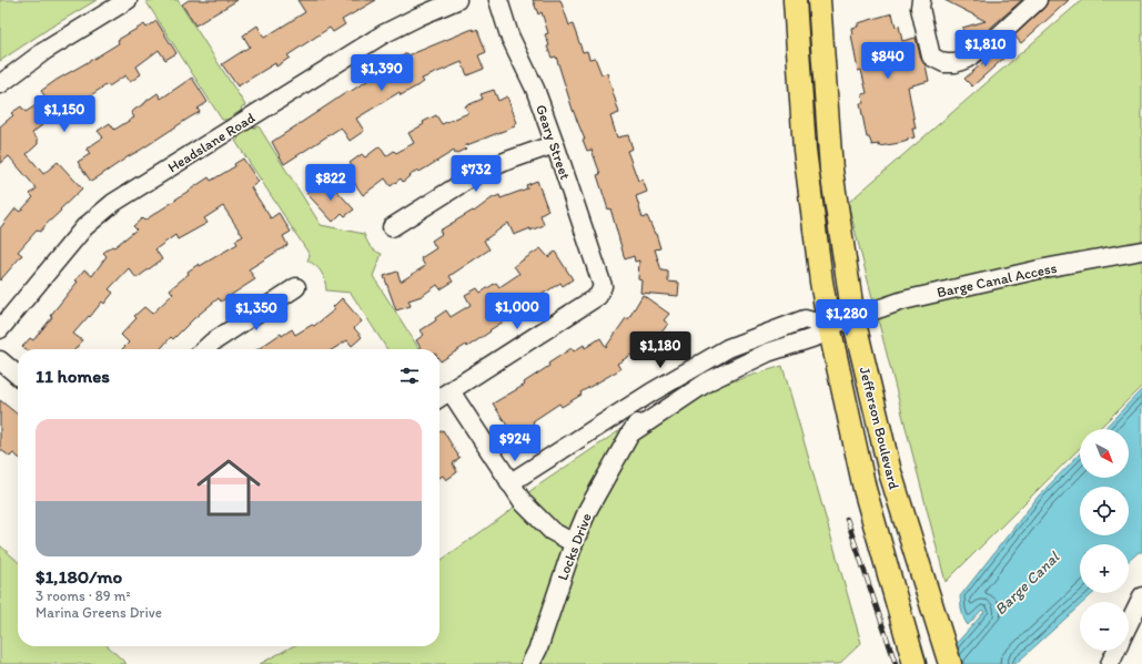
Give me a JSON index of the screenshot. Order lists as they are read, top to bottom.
{
  "streets": {
    "main road": ["Jefferson Boulevard"],
    "street": [
      "Headslane Road",
      "Geary Street",
      "Barge Canal Access",
      "Locks Drive"
    ]
  },
  "crossings": [
    ["Barge Canal Access", "Jefferson Boulevard"],
    ["Barge Canal Access", "Locks Drive"],
    ["Jefferson Boulevard", "Locks Drive"]
  ],
  "water": ["Barge Canal"],
  "north": "bottom right",
  "page": {
    "price": [
      "$1,810",
      "$840",
      "$1,390",
      "$1,150",
      "$732",
      "$822",
      "$1,000",
      "$1,350",
      "$1,280",
      "$1,180",
      "$924"
    ],
    "heading": "11 homes",
    "list": [
      {
        "name": "$1,180/mo",
        "note": "3 rooms · 89 m² · Marina Greens Drive"
      }
    ],
    "map_buttons": ["+", "−"]
  }
}
